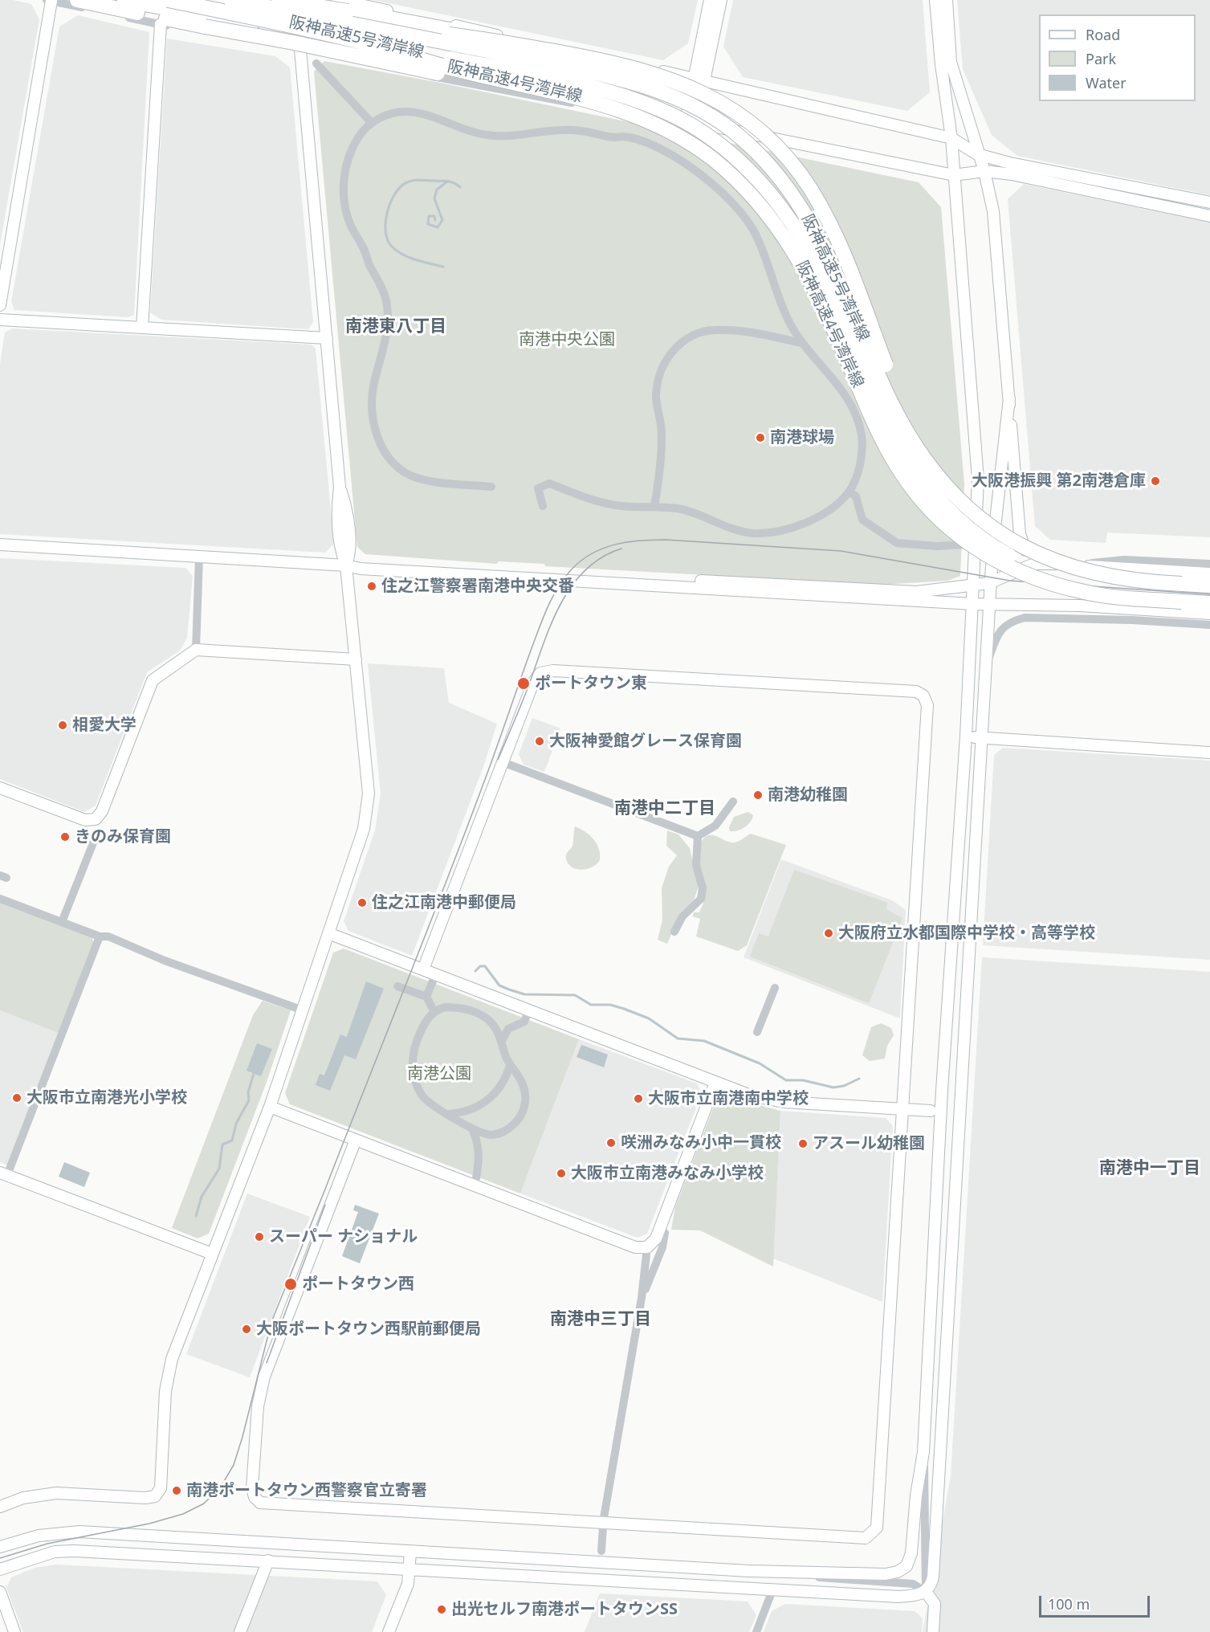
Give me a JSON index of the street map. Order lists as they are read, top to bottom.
{
  "streets": {
    "highway": ["阪神高速5号湾岸線", "阪神高速4号湾岸線"]
  },
  "crossings": [
    ["阪神高速5号湾岸線", "阪神高速4号湾岸線"]
  ],
  "districts": [
    "南港東八丁目",
    "南港中二丁目",
    "南港中一丁目",
    "南港中三丁目"
  ],
  "parks": ["南港中央公園", "南港公園"],
  "places": [
    "南港球場",
    "大阪港振興 第2南港倉庫",
    "住之江警察署南港中央交番",
    "ポートタウン東",
    "相愛大学",
    "大阪神愛館グレース保育園",
    "南港幼稚園",
    "きのみ保育園",
    "住之江南港中郵便局",
    "大阪府立水都国際中学校・高等学校",
    "大阪市立南港光小学校",
    "大阪市立南港南中学校",
    "咲洲みなみ小中一貫校",
    "アスール幼稚園",
    "大阪市立南港みなみ小学校",
    "スーパー ナショナル",
    "ポートタウン西",
    "大阪ポートタウン西駅前郵便局",
    "南港ポートタウン西警察官立寄署",
    "出光セルフ南港ポートタウンSS"
  ],
  "legend": ["Road", "Park", "Water"],
  "scale_bar": "100 m"
}
